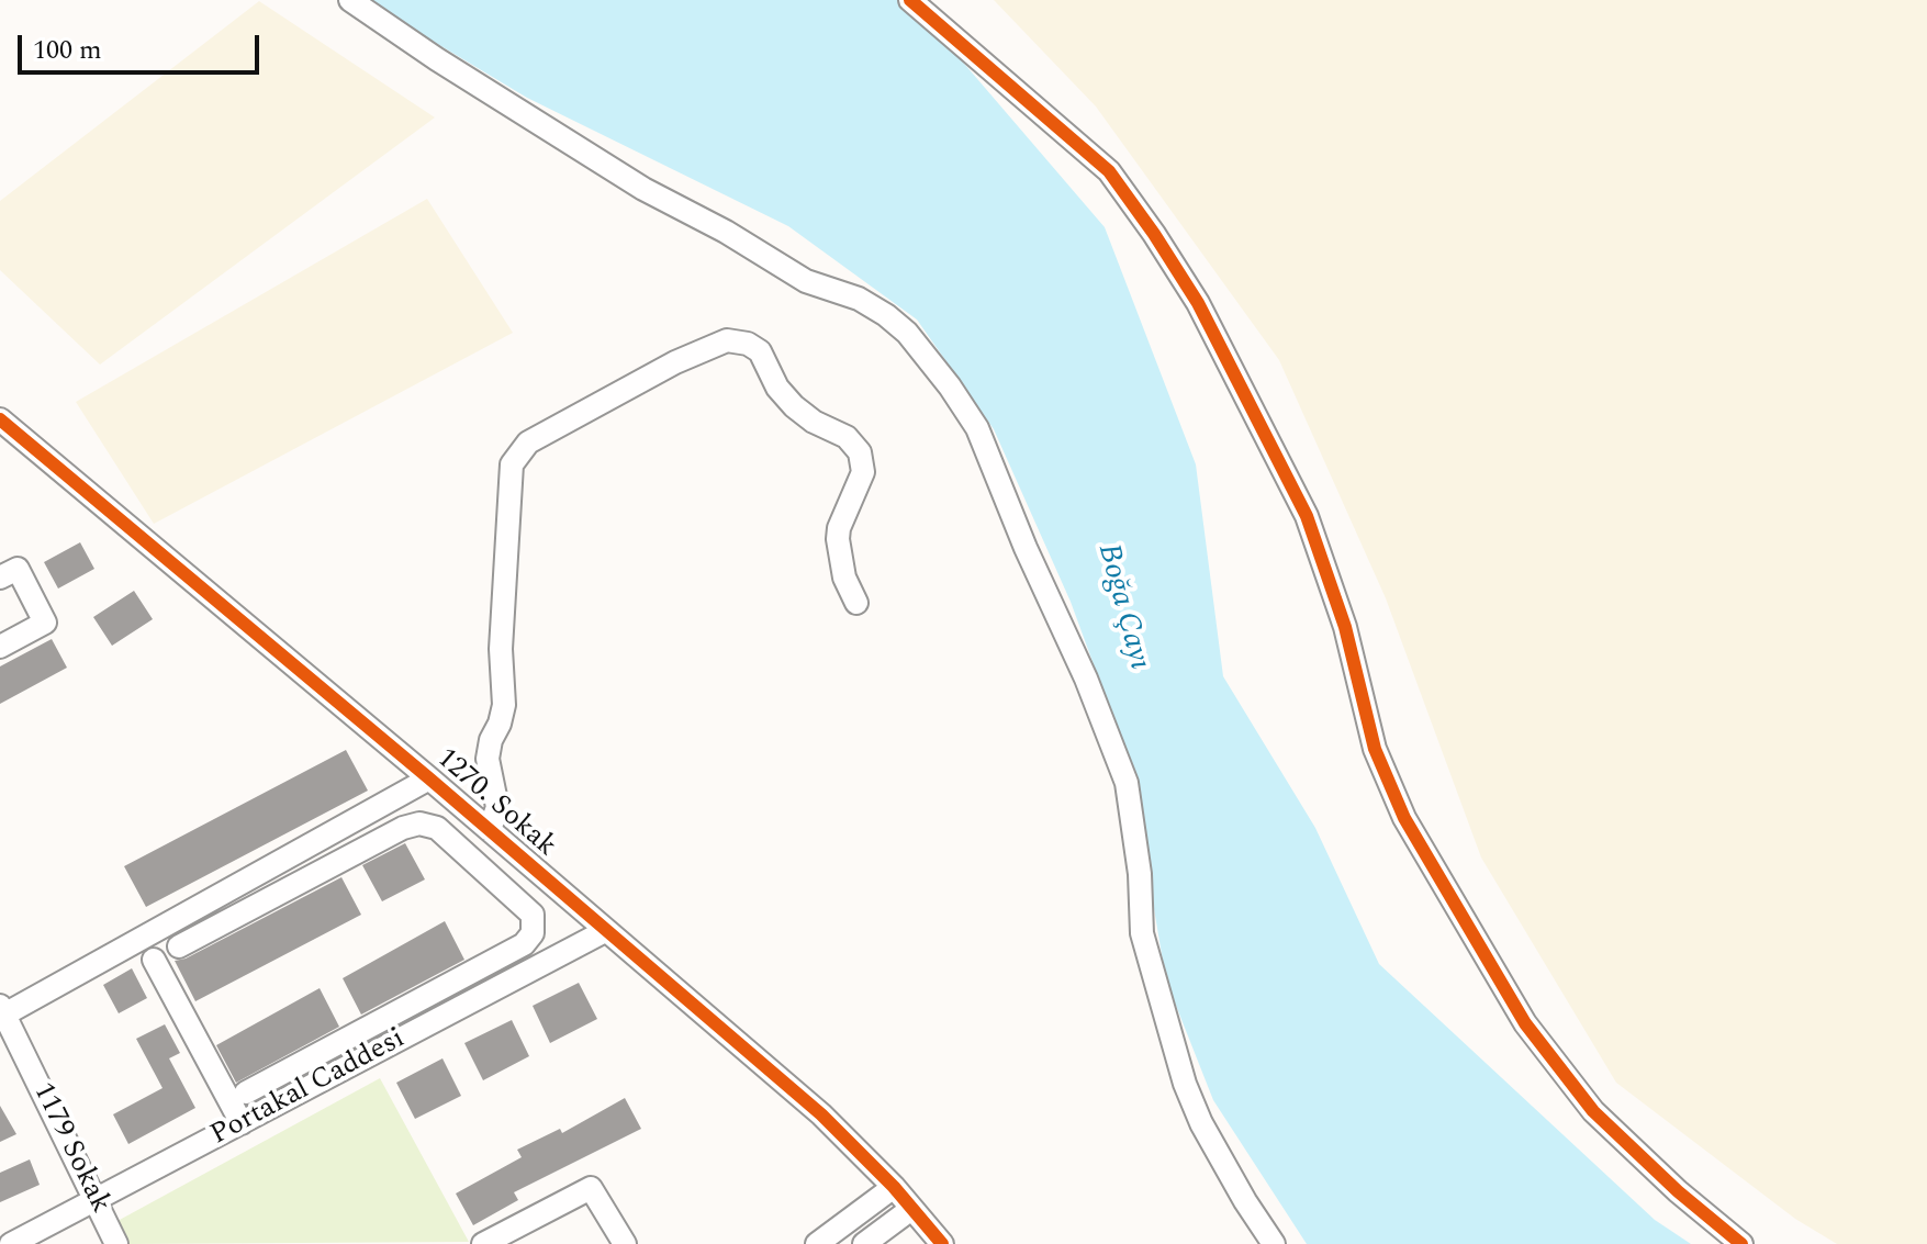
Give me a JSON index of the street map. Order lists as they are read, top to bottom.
{
  "streets": {
    "street": ["1270. Sokak", "Portakal Caddesi", "1179 Sokak"]
  },
  "crossings": [
    ["1270. Sokak", "Portakal Caddesi"],
    ["Portakal Caddesi", "1179 Sokak"]
  ],
  "water": ["Boğa Çayı"],
  "scale_bar": "100 m"
}
